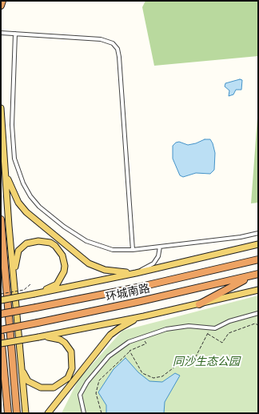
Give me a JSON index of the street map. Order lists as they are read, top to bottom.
{
  "streets": {
    "highway": ["环城南路"]
  },
  "parks": ["同沙生态公园"]
}
